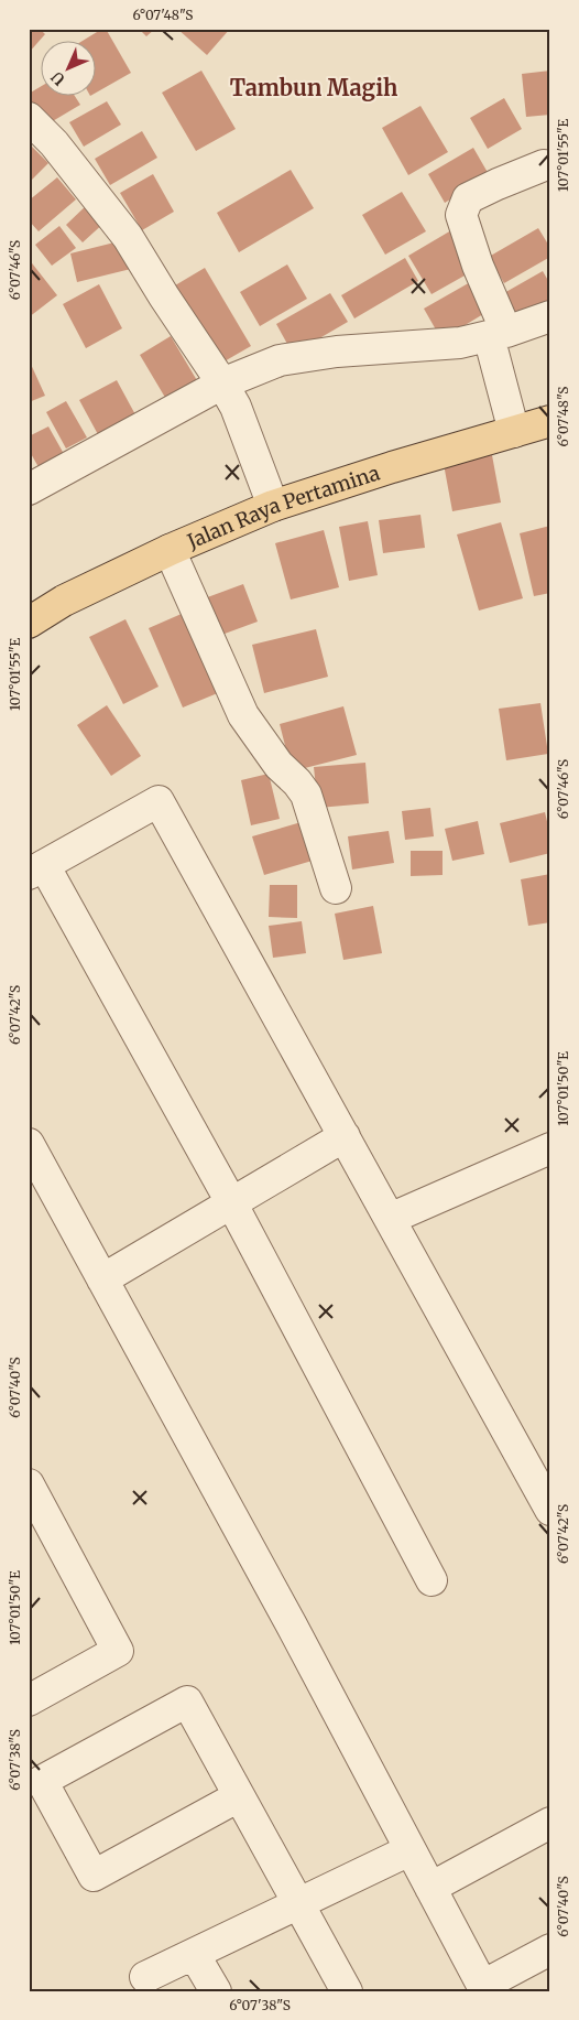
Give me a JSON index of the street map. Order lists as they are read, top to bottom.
{
  "streets": {
    "main road": ["Jalan Raya Pertamina"]
  },
  "districts": ["Tambun Magih"],
  "north": "bottom left",
  "coordinates": [
    "6°07'48\"S",
    "107°01'55\"E",
    "6°07'46\"S",
    "6°07'42\"S",
    "107°01'50\"E",
    "6°07'40\"S",
    "6°07'38\"S"
  ]
}
